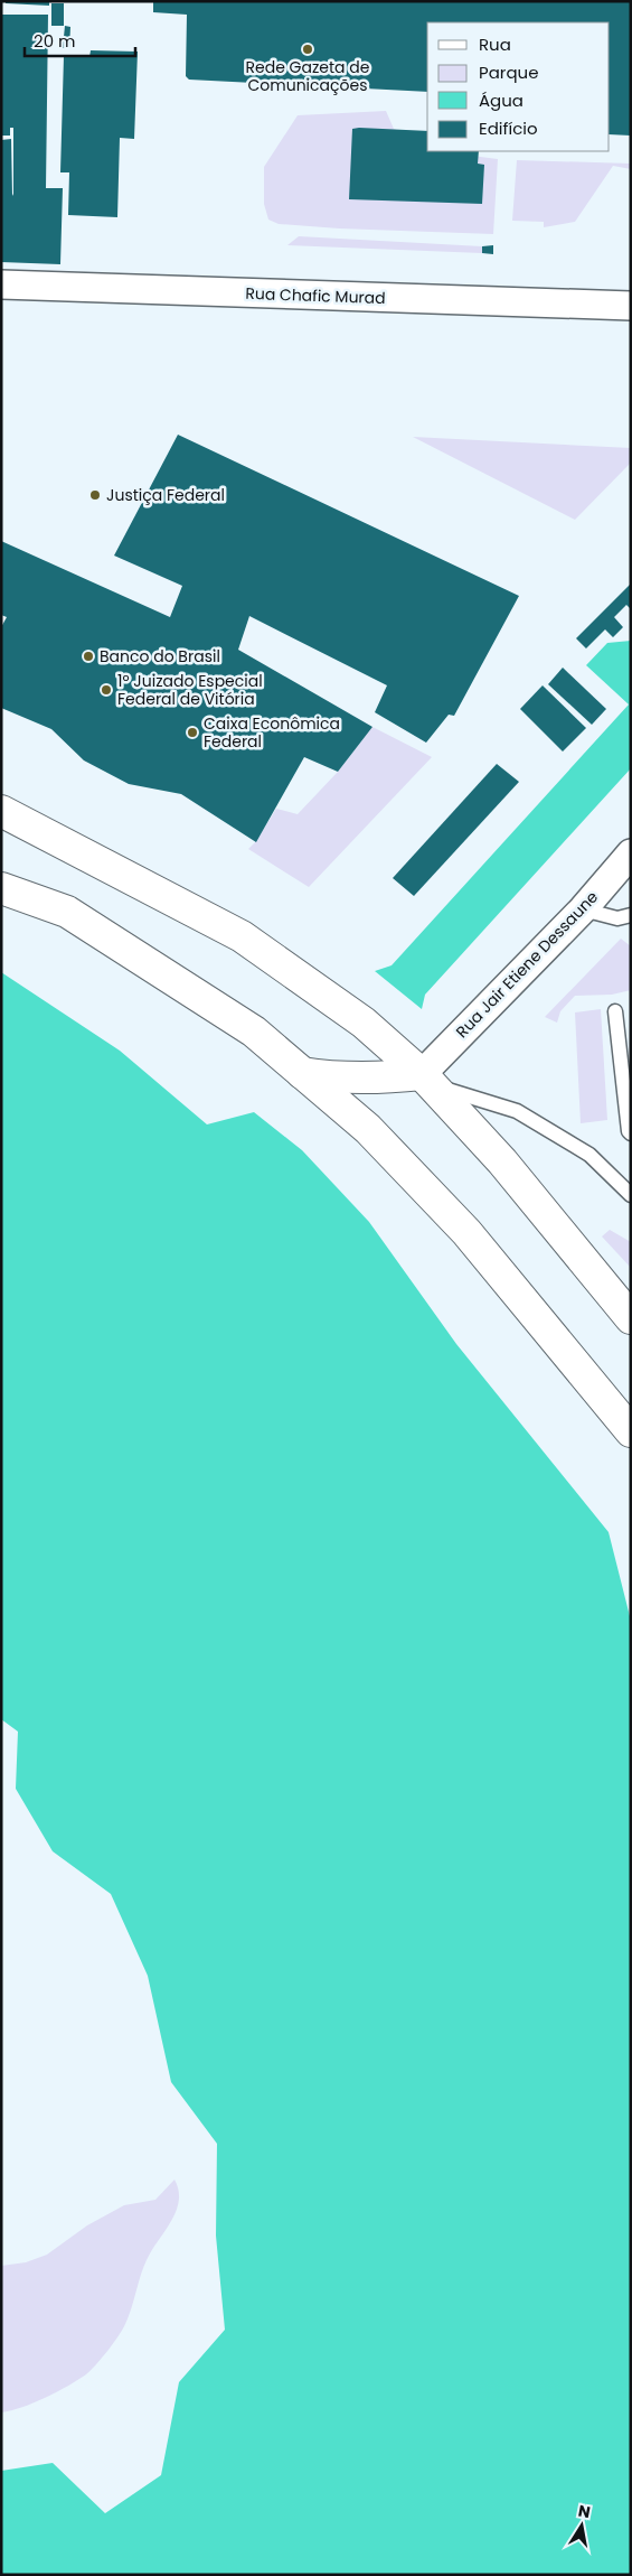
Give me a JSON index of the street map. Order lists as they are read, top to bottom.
{
  "streets": {
    "street": ["Rua Chafic Murad", "Rua Jair Etiene Dessaune"]
  },
  "places": [
    "Rede Gazeta de Comunicações",
    "Justiça Federal",
    "Banco do Brasil",
    "1º Juizado Especial Federal de Vitória",
    "Caixa Econômica Federal"
  ],
  "legend": [
    "Rua",
    "Parque",
    "Água",
    "Edifício"
  ],
  "scale_bar": "20 m",
  "north": "top"
}
